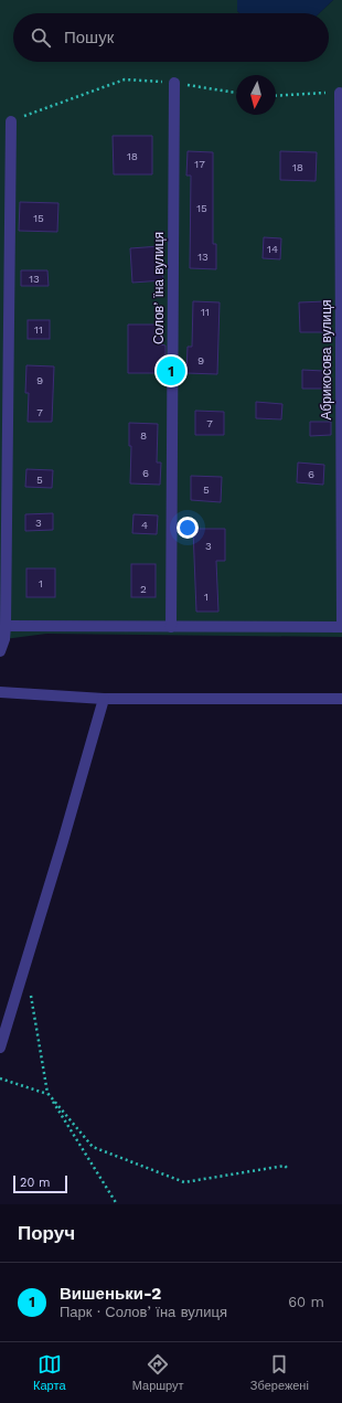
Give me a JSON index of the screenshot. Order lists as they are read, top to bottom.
{
  "streets": {
    "street": ["Соловʼїна вулиця", "Абрикосова вулиця"]
  },
  "house_numbers": [
    "18",
    "17",
    "18",
    "15",
    "15",
    "14",
    "13",
    "13",
    "11",
    "11",
    "9",
    "9",
    "7",
    "7",
    "8",
    "6",
    "6",
    "5",
    "5",
    "3",
    "4",
    "3",
    "1",
    "2",
    "1"
  ],
  "scale_bar": "20 m",
  "north": "bottom",
  "page": {
    "search": "Пошук",
    "pins": "1",
    "scale": "20 m",
    "heading": "Поруч",
    "list": [
      {
        "mark": "1",
        "name": "Вишеньки-2",
        "note": "Парк · Соловʼїна вулиця",
        "value": "60 m"
      }
    ],
    "nav": ["Карта", "Маршрут", "Збережені"]
  }
}
